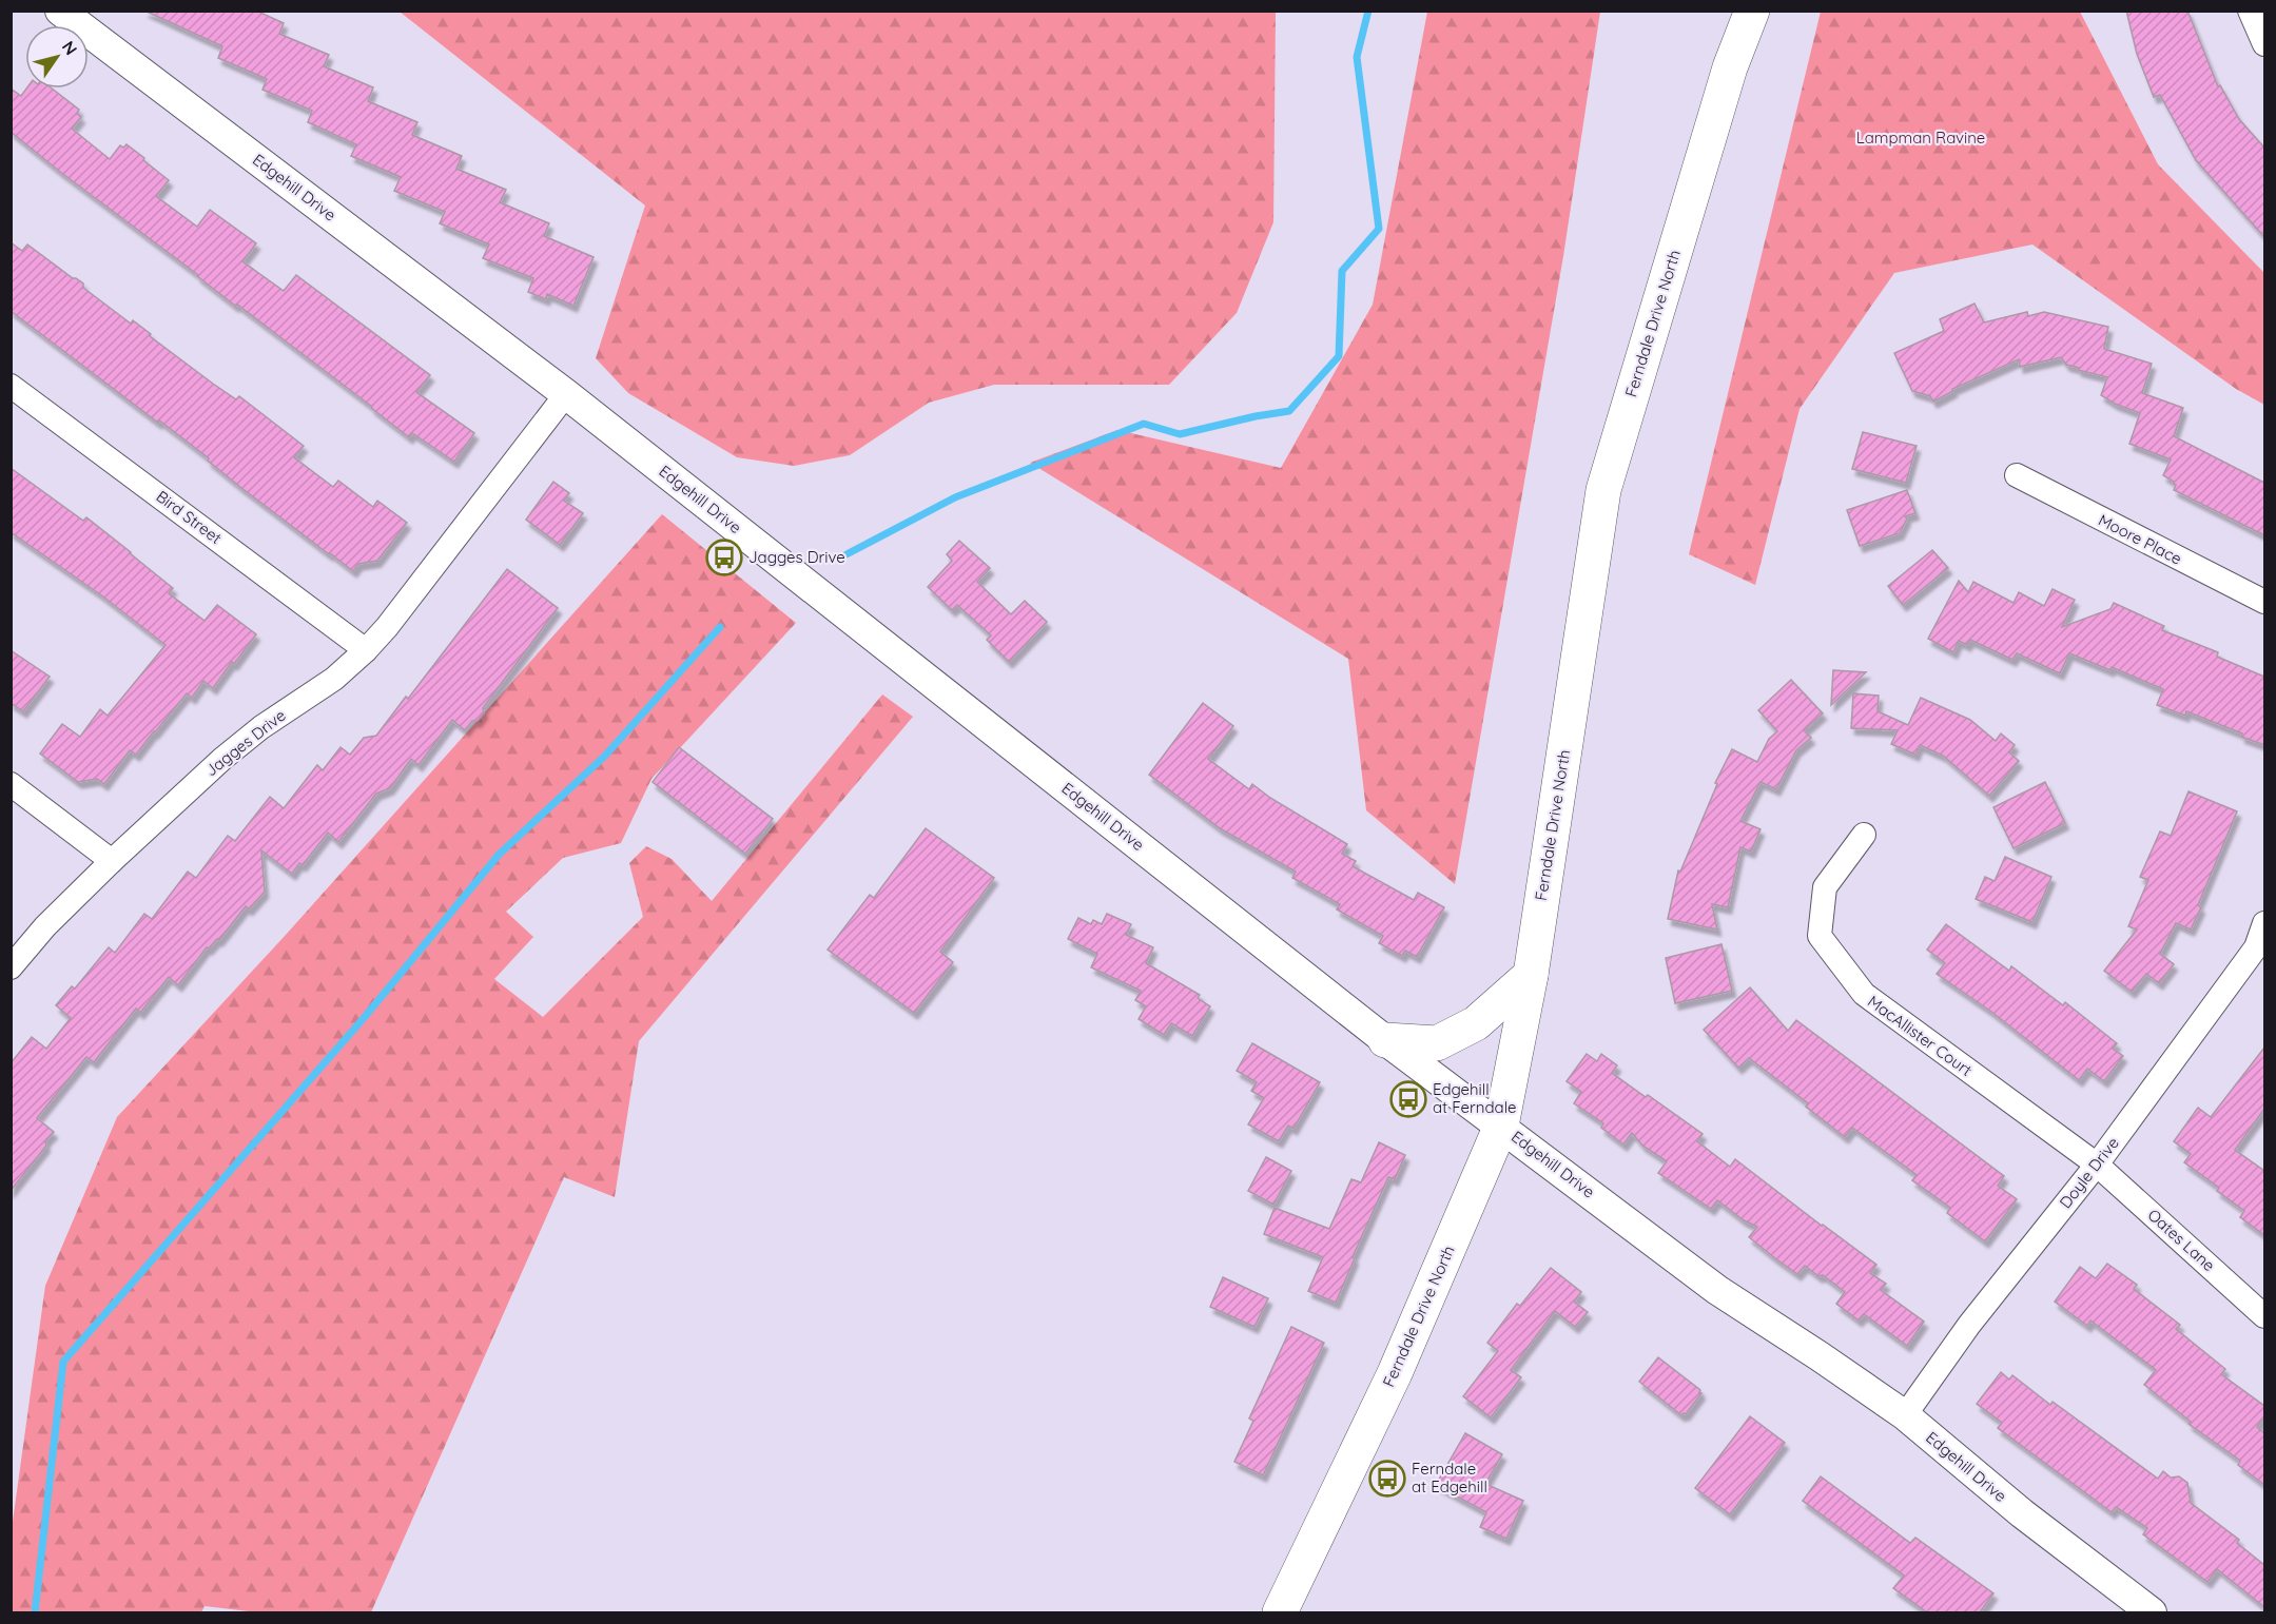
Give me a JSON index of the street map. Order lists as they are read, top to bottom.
{
  "streets": {
    "main road": ["Ferndale Drive North"],
    "street": [
      "Edgehill Drive",
      "Bird Street",
      "Moore Place",
      "Jagges Drive",
      "MacAllister Court",
      "Doyle Drive",
      "Oates Lane"
    ]
  },
  "crossings": [
    ["Edgehill Drive", "Ferndale Drive North"],
    ["Edgehill Drive", "Jagges Drive"],
    ["Edgehill Drive", "Doyle Drive"],
    ["Bird Street", "Jagges Drive"],
    ["MacAllister Court", "Doyle Drive"],
    ["MacAllister Court", "Oates Lane"],
    ["Doyle Drive", "Oates Lane"]
  ],
  "parks": ["Lampman Ravine"],
  "places": {
    "bus stop": ["Jagges Drive", "Edgehill at Ferndale", "Ferndale at Edgehill"]
  },
  "north": "top right"
}
